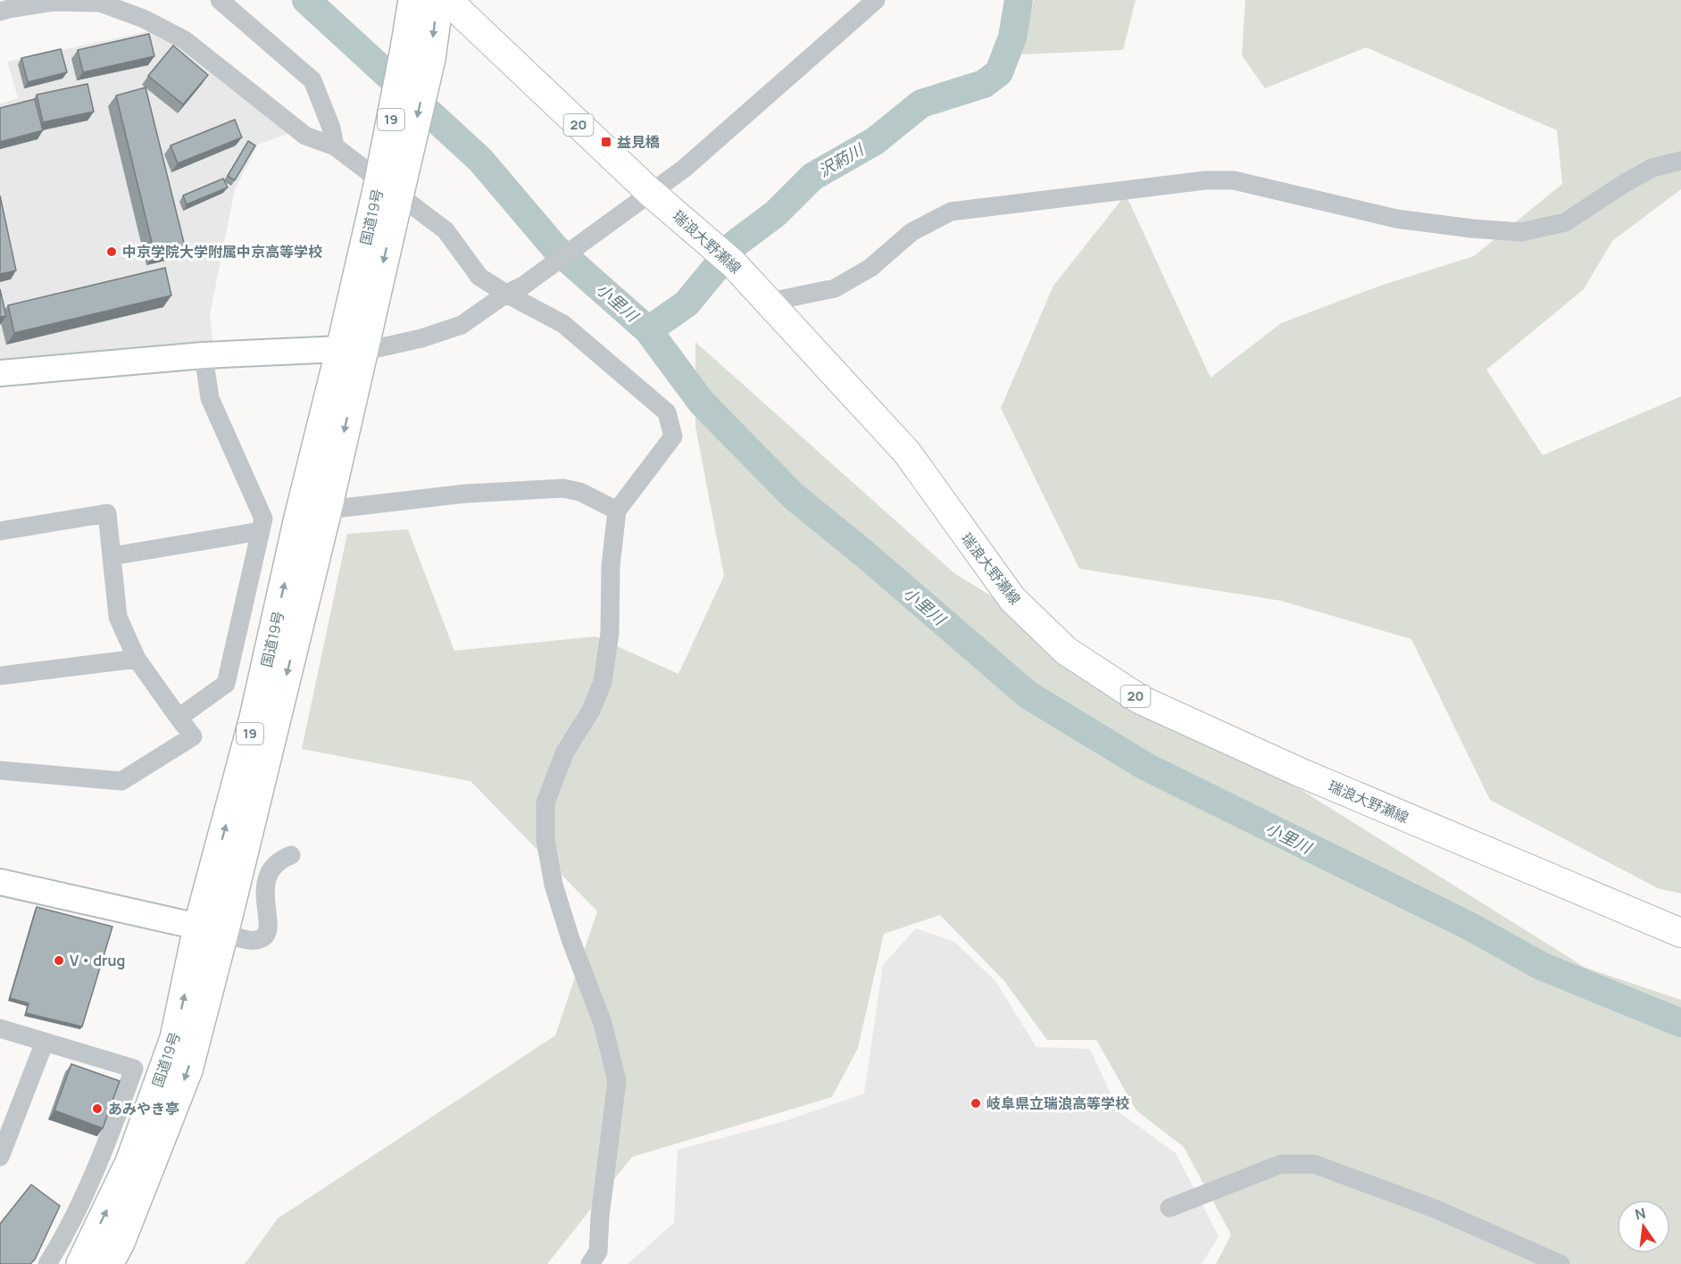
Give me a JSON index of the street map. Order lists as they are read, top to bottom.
{
  "streets": {
    "highway": ["19", "国道19号"],
    "main road": ["20", "瑞浪大野瀬線"]
  },
  "water": ["沢葯川", "小里川"],
  "places": {
    "transit": ["益見橋"],
    "other": [
      "中京学院大学附属中京高等学校",
      "V・drug",
      "岐阜県立瑞浪高等学校",
      "あみやき亭"
    ]
  },
  "north": "top"
}
